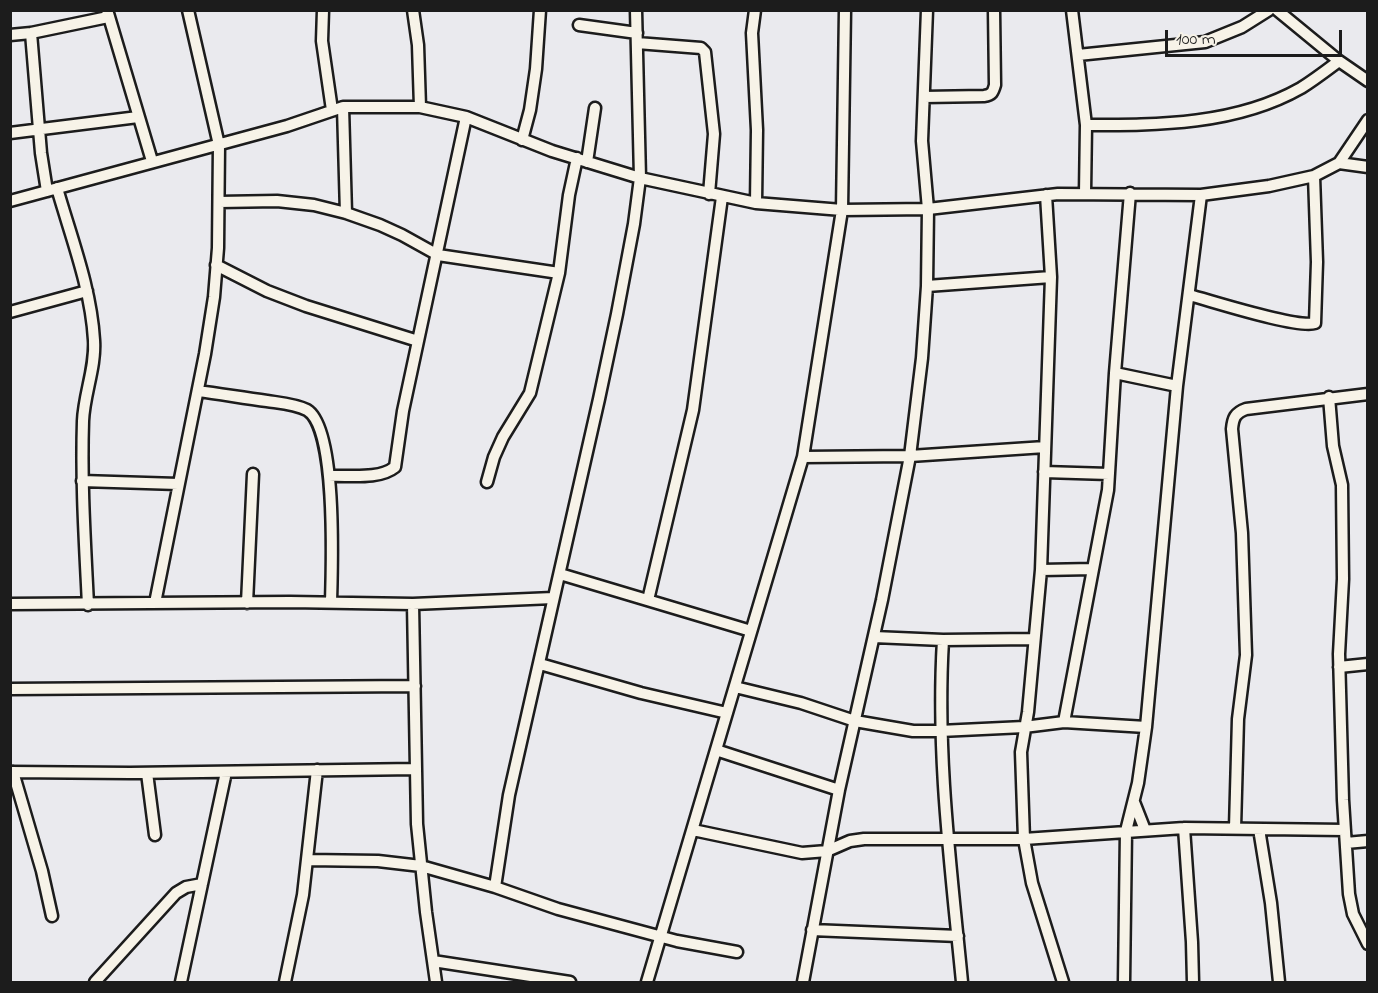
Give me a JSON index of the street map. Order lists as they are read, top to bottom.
{
  "scale_bar": "100 m"
}
